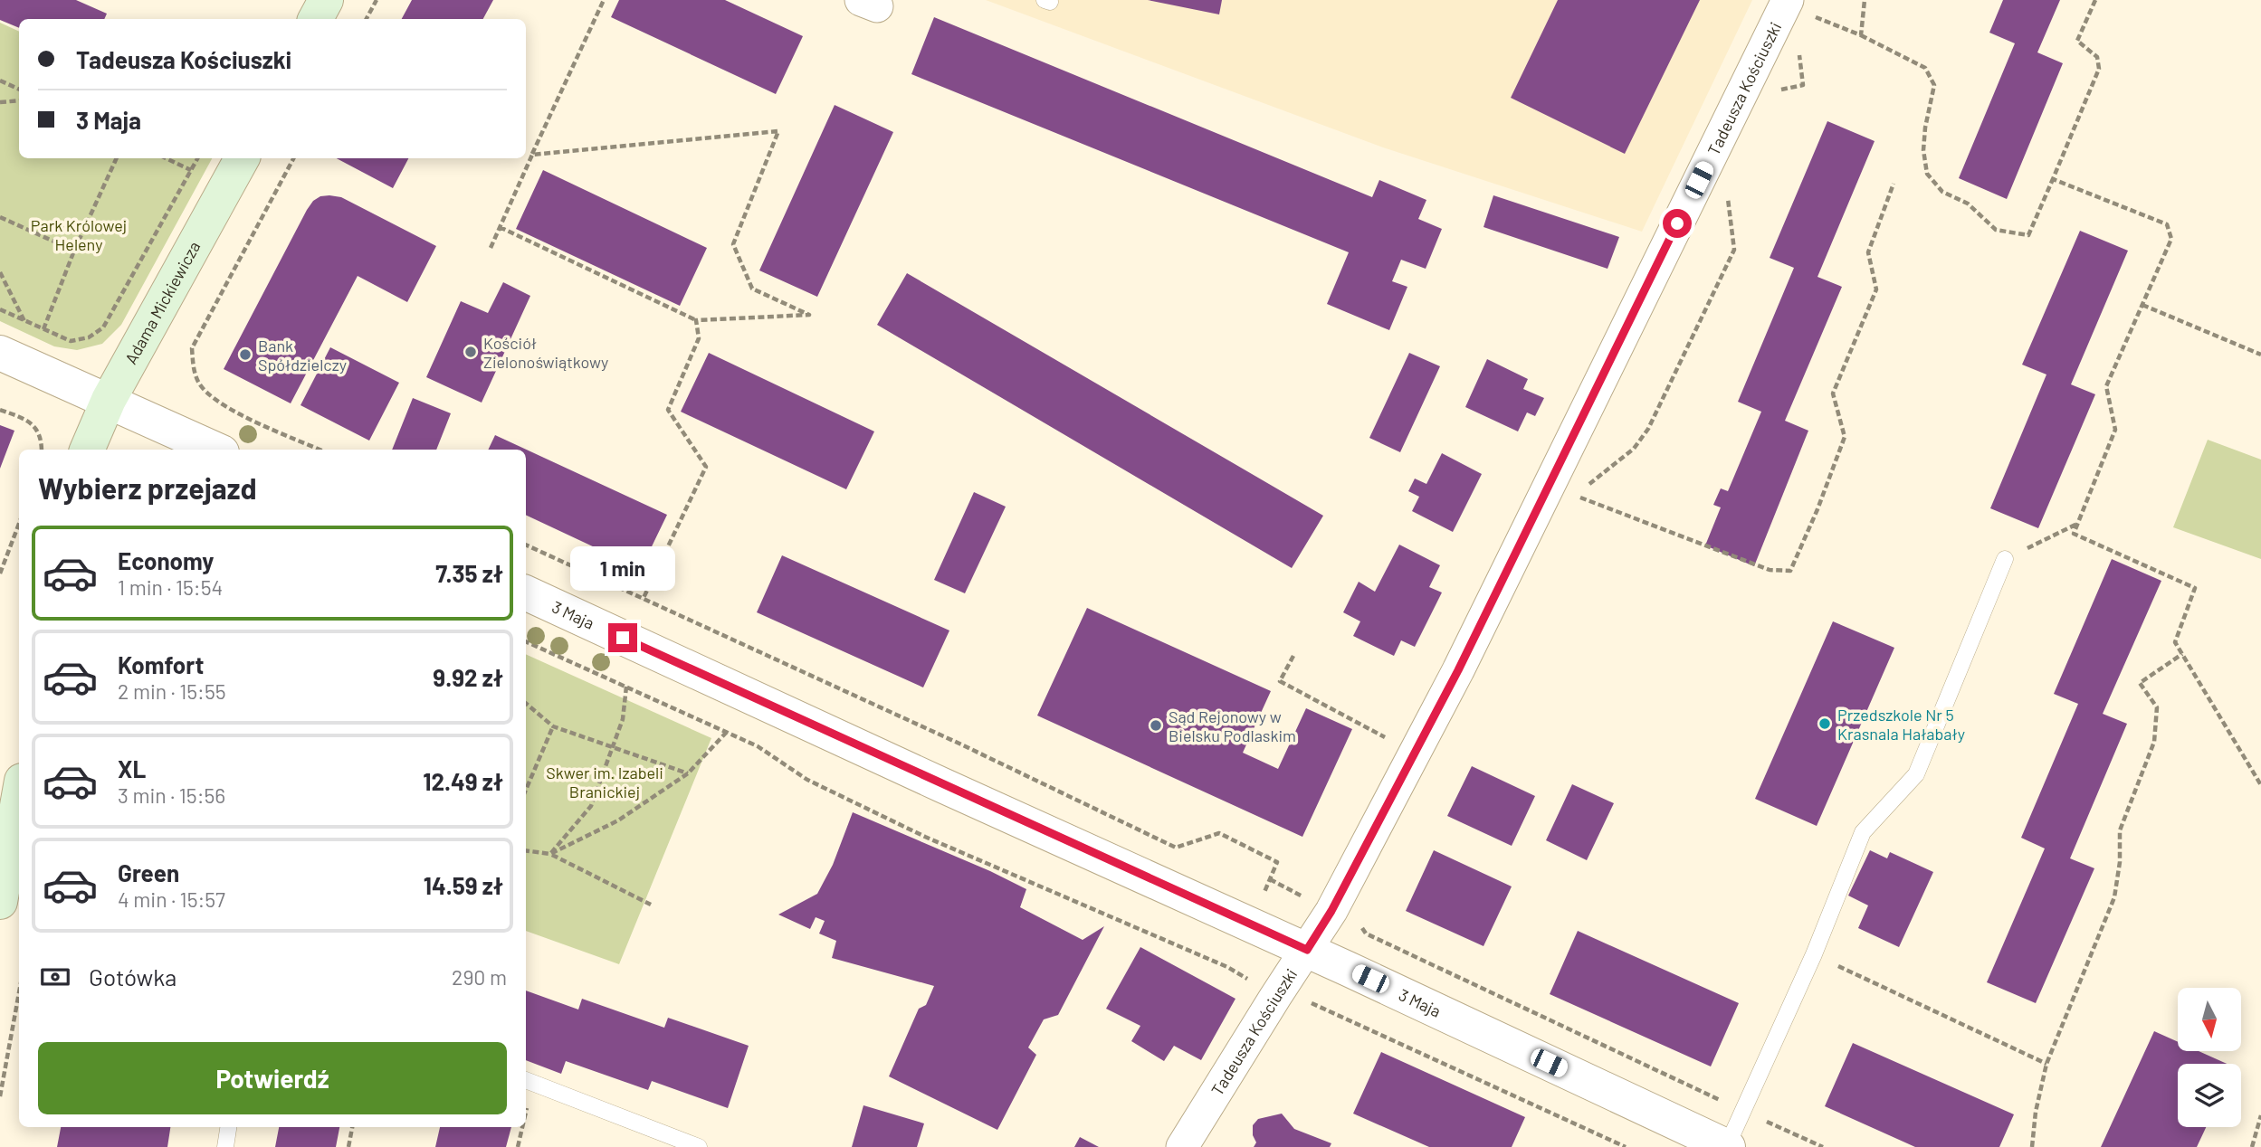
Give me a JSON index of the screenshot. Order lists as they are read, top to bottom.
{
  "streets": {
    "main road": ["Adama Mickiewicza"],
    "street": ["Tadeusza Kościuszki", "3 Maja"]
  },
  "crossings": [
    ["Tadeusza Kościuszki", "3 Maja"]
  ],
  "parks": ["Park Królowej Heleny", "Skwer im. Izabeli Branickiej"],
  "places": [
    "Kościół Zielonoświątkowy",
    "Bank Spółdzielczy",
    "Przedszkole Nr 5 Krasnala Hałabały",
    "Sąd Rejonowy w Bielsku Podlaskim"
  ],
  "north": "bottom",
  "page": {
    "banner": ["Tadeusza Kościuszki", "3 Maja"],
    "heading": "Wybierz przejazd",
    "list": [
      {
        "name": "Economy",
        "note": "1 min · 15:54",
        "value": "7.35 zł"
      },
      {
        "name": "Komfort",
        "note": "2 min · 15:55",
        "value": "9.92 zł"
      },
      {
        "name": "XL",
        "note": "3 min · 15:56",
        "value": "12.49 zł"
      },
      {
        "name": "Green",
        "note": "4 min · 15:57",
        "value": "14.59 zł"
      }
    ],
    "bubble": "1 min",
    "pay": ["Gotówka", "290 m"],
    "buttons": "Potwierdź"
  }
}
